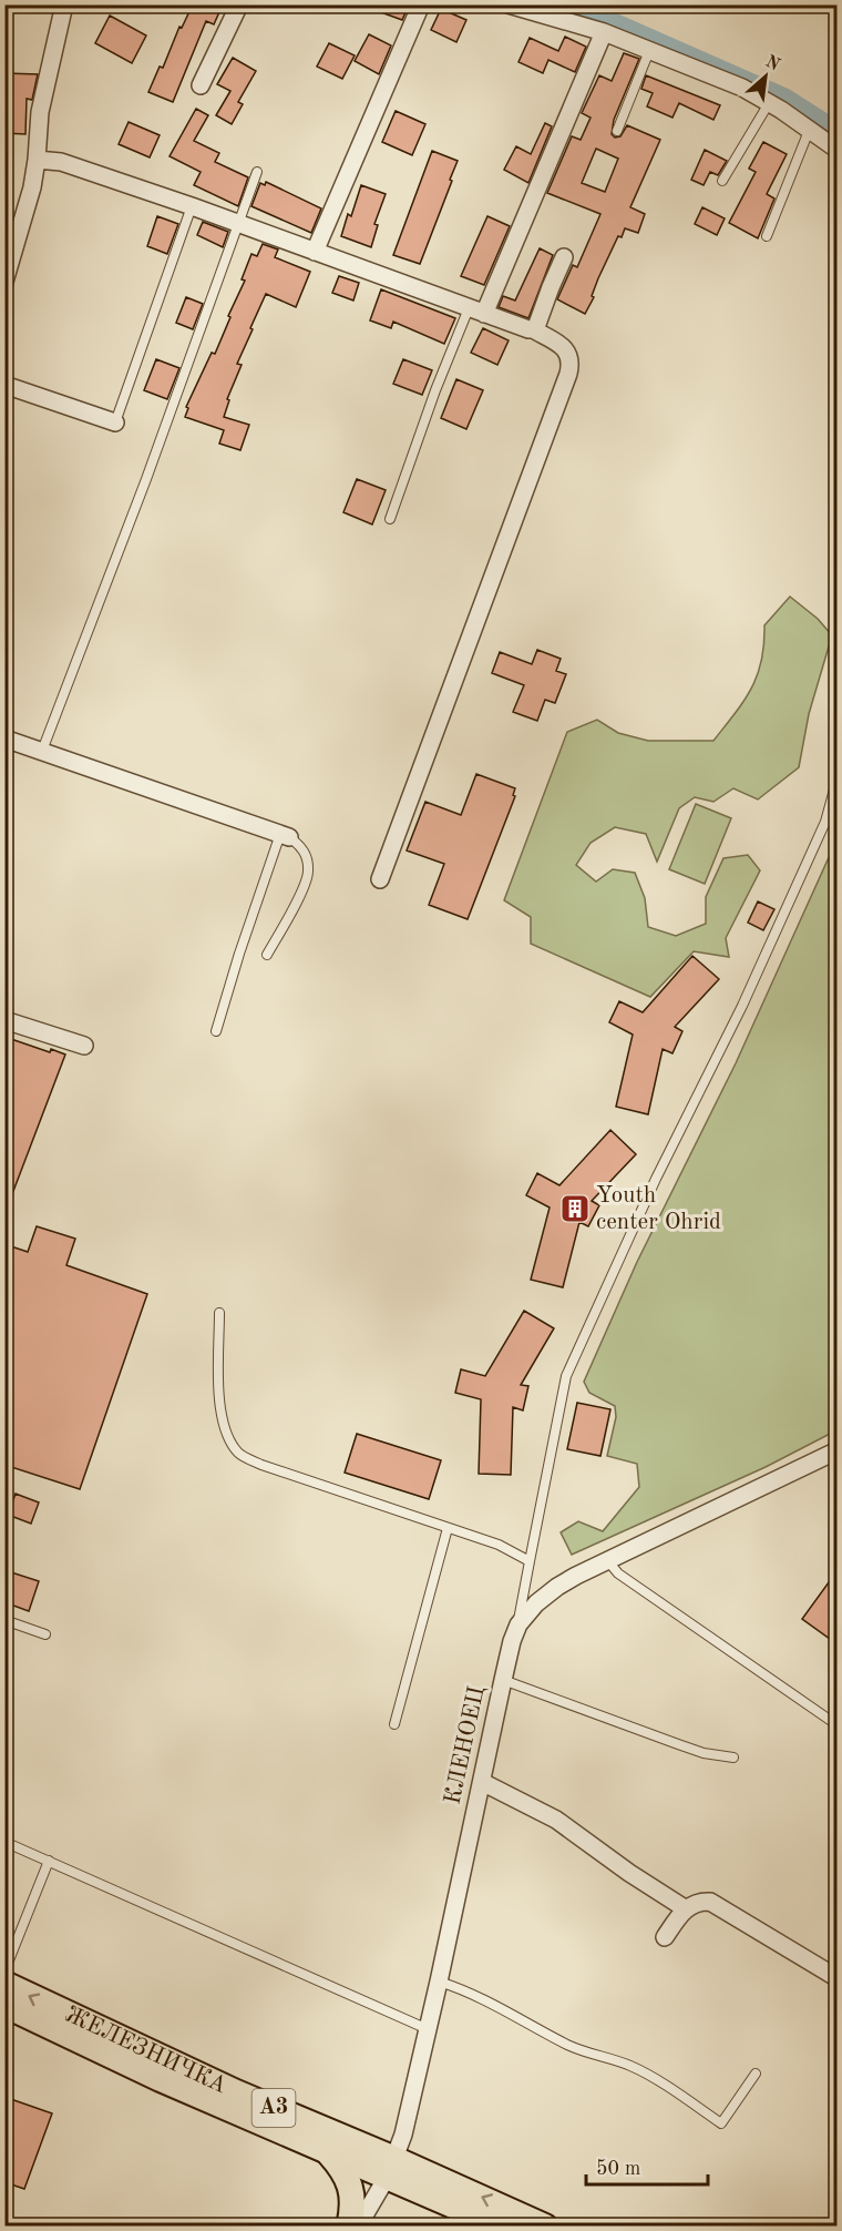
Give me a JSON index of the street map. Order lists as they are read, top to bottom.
{
  "streets": {
    "main road": ["ЖЕЛЕЗНИЧКА", "A3"],
    "street": ["КЛЕНОЕЦ"]
  },
  "crossings": [
    ["КЛЕНОЕЦ", "ЖЕЛЕЗНИЧКА"]
  ],
  "places": {
    "building": ["Youth center Ohrid"]
  },
  "scale_bar": "50 m",
  "north": "top right"
}
